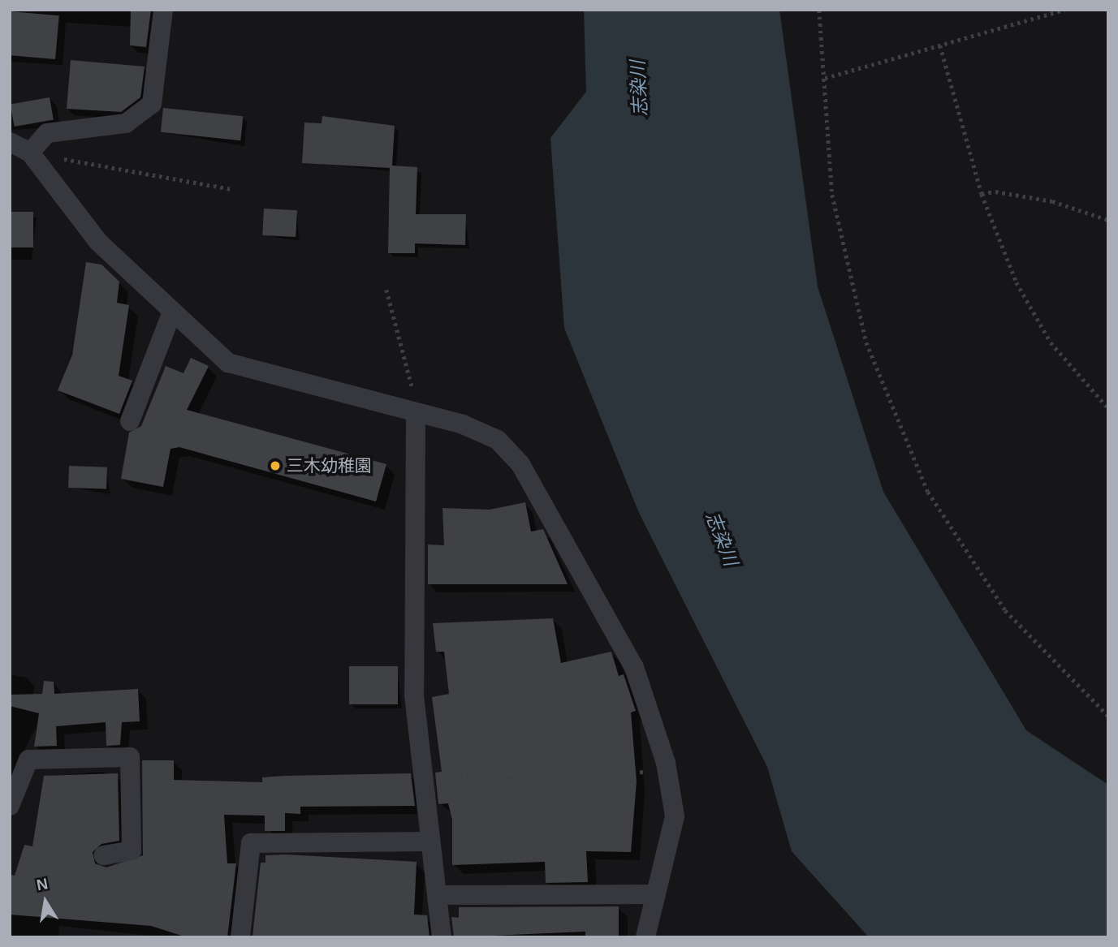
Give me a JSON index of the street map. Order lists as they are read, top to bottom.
{
  "water": ["志染川"],
  "places": ["三木幼稚園"],
  "north": "top"
}
